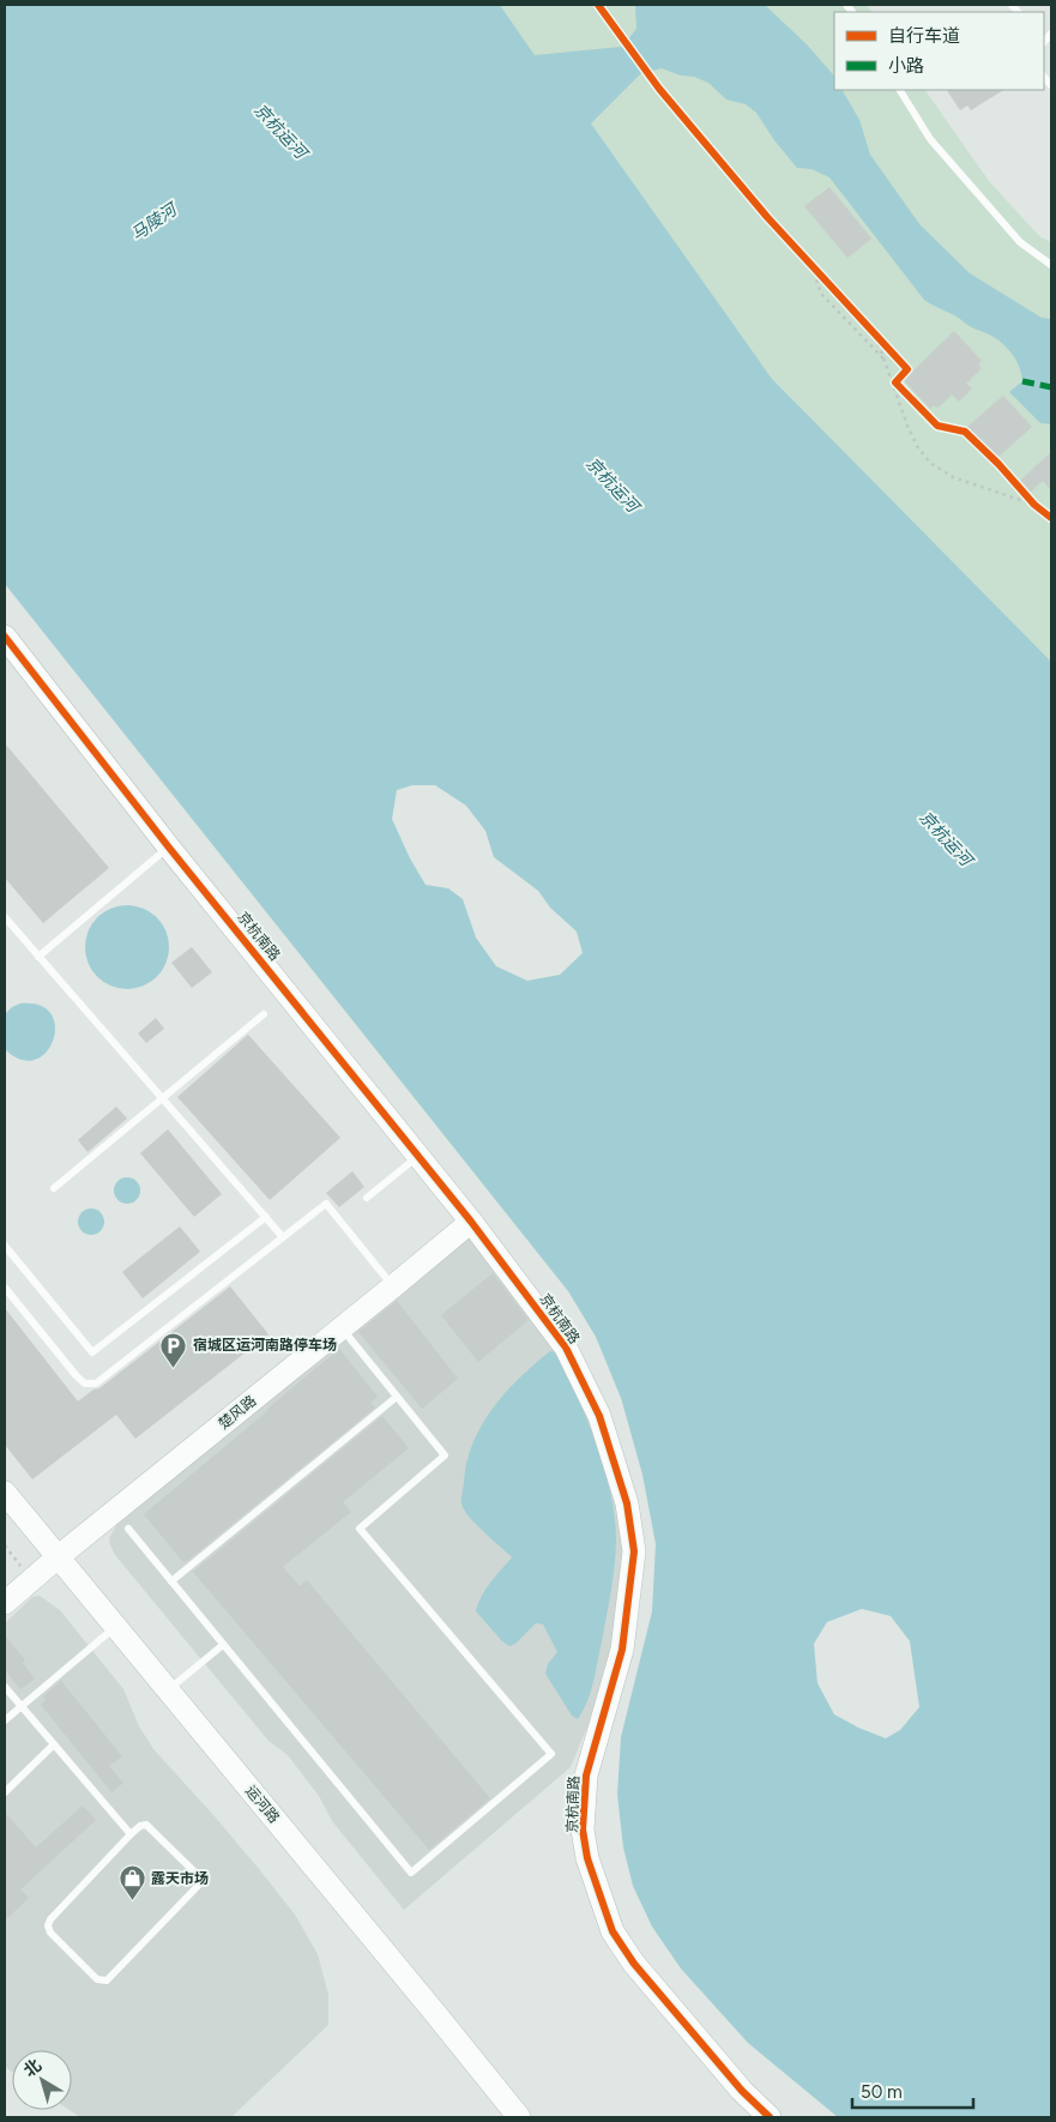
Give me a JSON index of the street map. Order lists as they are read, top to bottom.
{
  "streets": {
    "street": ["京杭南路", "楚风路", "运河路"]
  },
  "crossings": [
    ["京杭南路", "楚风路"],
    ["楚风路", "运河路"]
  ],
  "water": ["京杭运河", "马陵河"],
  "places": {
    "parking": ["宿城区运河南路停车场"],
    "shop": ["露天市场"]
  },
  "legend": ["自行车道", "小路"],
  "scale_bar": "50 m",
  "north": "top left"
}
